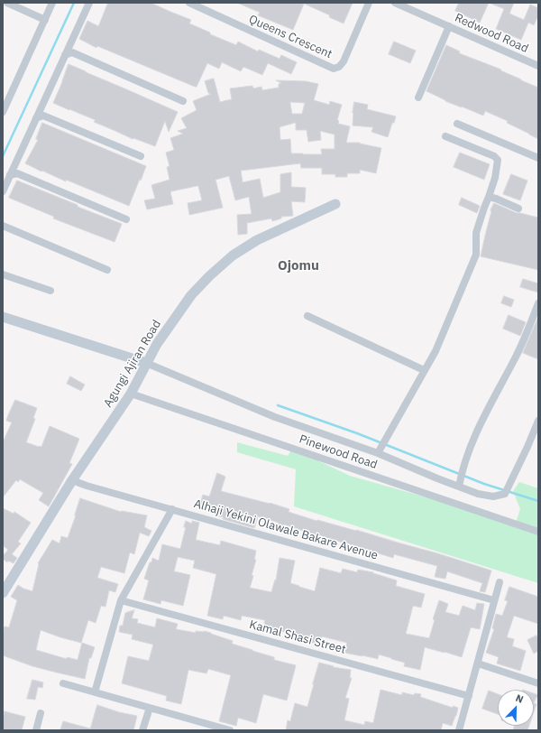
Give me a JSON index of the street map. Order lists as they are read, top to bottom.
{
  "streets": {
    "street": [
      "Redwood Road",
      "Queens Crescent",
      "Agungi Ajiran Road",
      "Pinewood Road",
      "Alhaji Yekini Olawale Bakare Avenue",
      "Kamal Shasi Street"
    ]
  },
  "crossings": [
    ["Agungi Ajiran Road", "Pinewood Road"],
    ["Agungi Ajiran Road", "Alhaji Yekini Olawale Bakare Avenue"]
  ],
  "districts": ["Ojomu"],
  "north": "top right"
}
